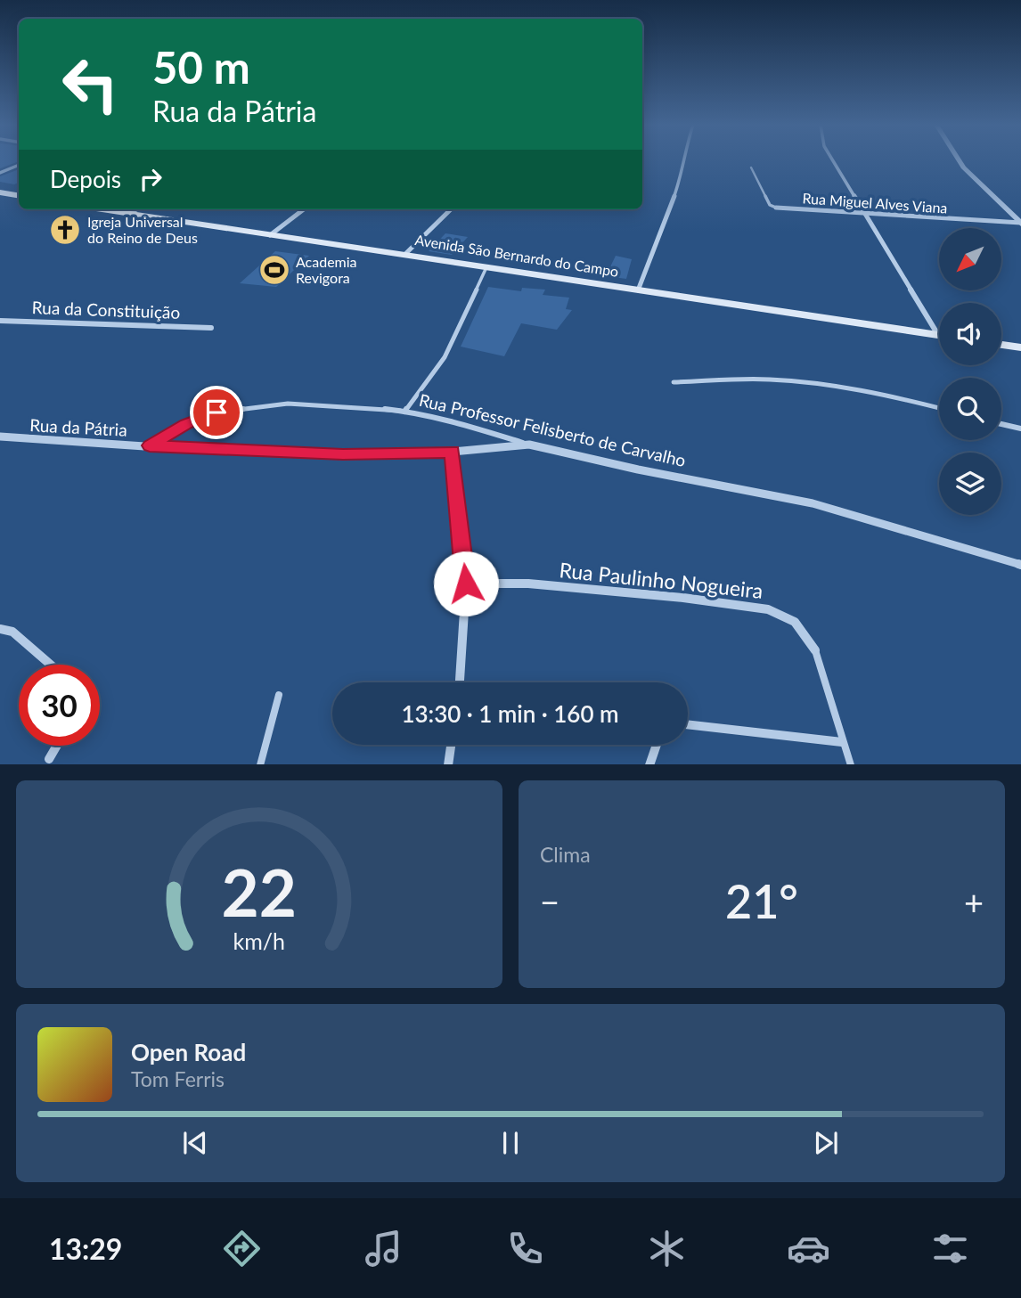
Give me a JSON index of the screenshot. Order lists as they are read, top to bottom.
{
  "streets": {
    "main road": ["Avenida São Bernardo do Campo"],
    "street": [
      "Rua Miguel Alves Viana",
      "Rua da Constituição",
      "Rua da Pátria",
      "Rua Professor Felisberto de Carvalho",
      "Rua Paulinho Nogueira"
    ]
  },
  "crossings": [
    ["Rua da Pátria", "Rua Professor Felisberto de Carvalho"]
  ],
  "places": {
    "church": ["Igreja Universal do Reino de Deus"],
    "sports": ["Academia Revigora"]
  },
  "north": "bottom left",
  "page": {
    "turn": ["50 m", "Rua da Pátria"],
    "then": "Depois",
    "limit": "30",
    "trip": "13:30 · 1 min · 160 m",
    "tile": "Clima",
    "heat": ["−", "21°", "+"],
    "song": ["Open Road", "Tom Ferris"],
    "tabs": "13:29",
    "gauge": ["22", "km/h"]
  }
}
